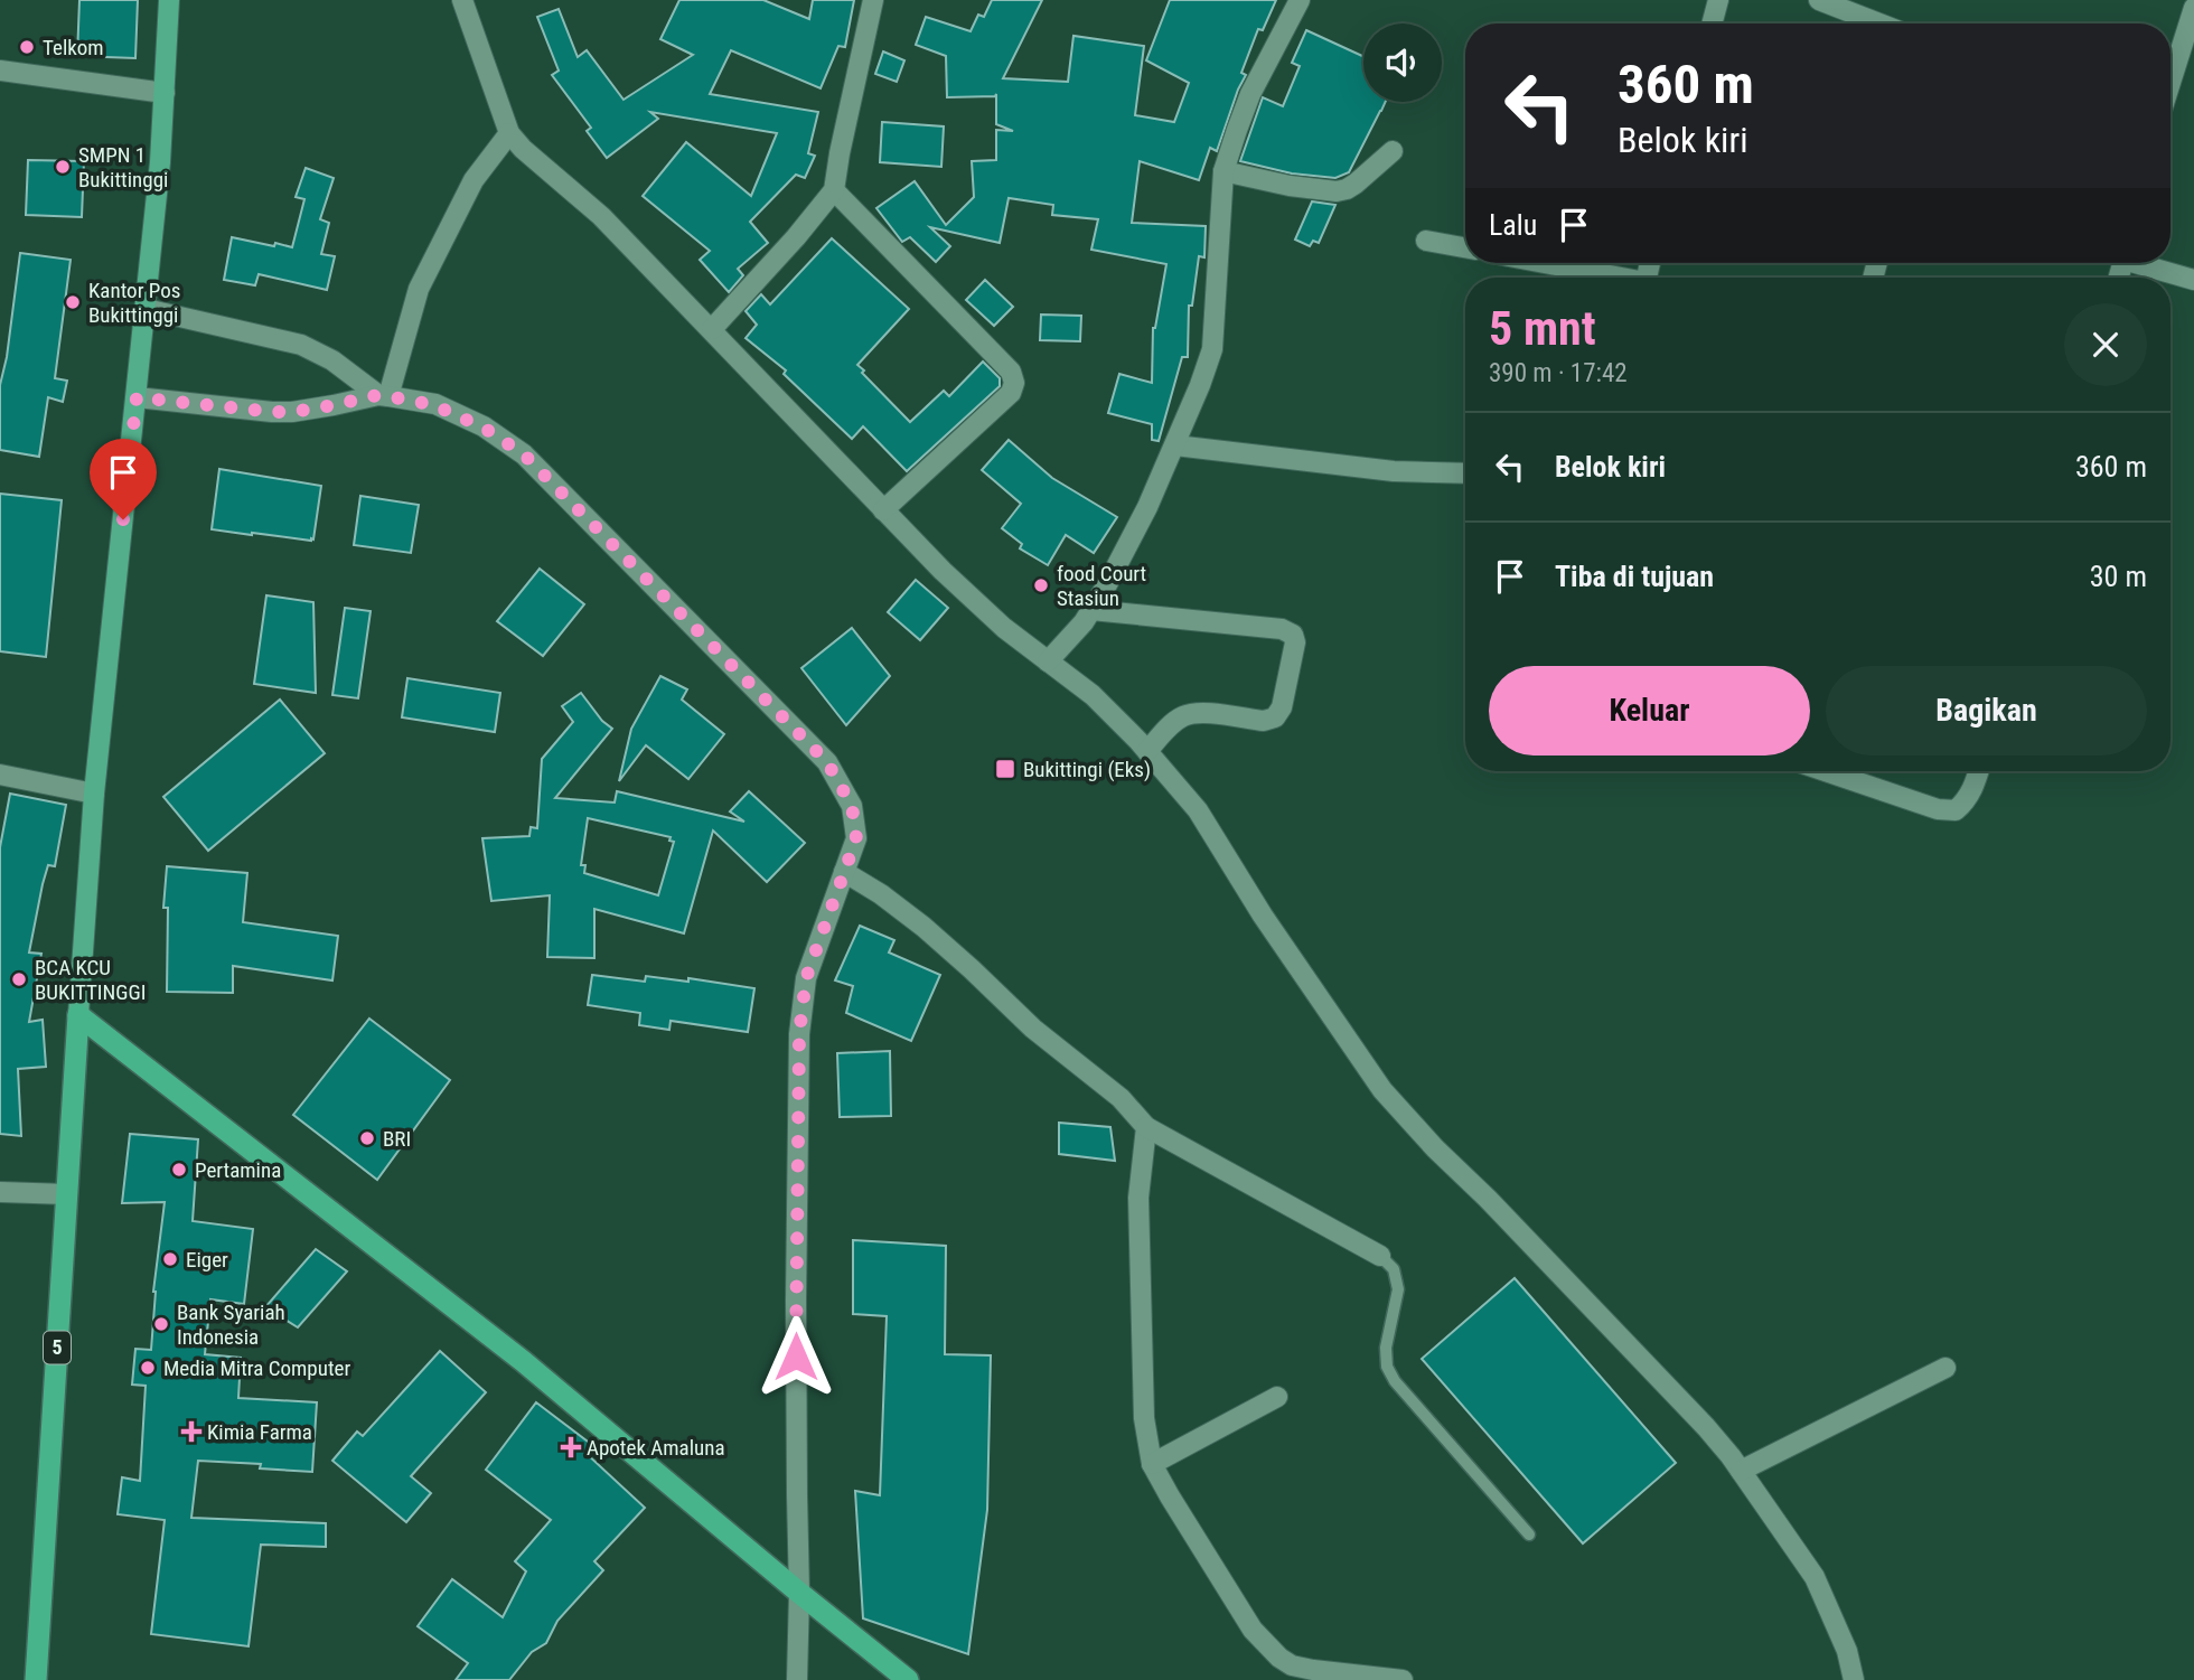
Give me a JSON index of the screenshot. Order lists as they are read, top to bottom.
{
  "streets": {
    "highway": ["5"]
  },
  "places": {
    "other": [
      "Telkom",
      "SMPN 1 Bukittinggi",
      "Kantor Pos Bukittinggi",
      "food Court Stasiun",
      "BCA KCU BUKITTINGGI",
      "BRI",
      "Pertamina",
      "Eiger",
      "Bank Syariah Indonesia",
      "Media Mitra Computer"
    ],
    "transit": ["Bukittingi (Eks)"],
    "health": ["Kimia Farma", "Apotek Amaluna"]
  },
  "page": {
    "turn": ["360 m", "Belok kiri"],
    "then": "Lalu",
    "heading": ["5 mnt", "390 m · 17:42"],
    "list": [
      {
        "name": "Belok kiri",
        "value": "360 m"
      },
      {
        "name": "Tiba di tujuan",
        "value": "30 m"
      }
    ],
    "buttons": ["Keluar", "Bagikan"]
  }
}
